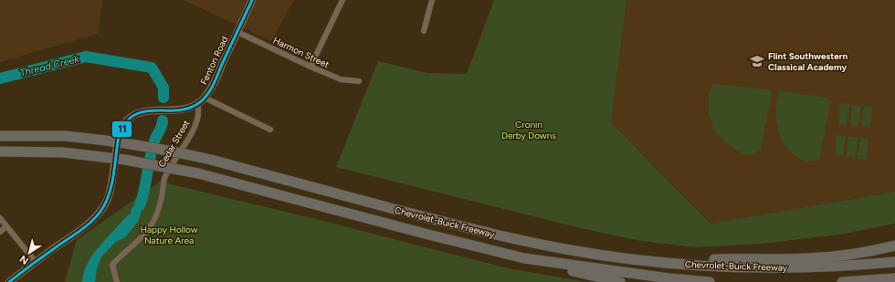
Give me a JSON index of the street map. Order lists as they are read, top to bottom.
{
  "streets": {
    "highway": ["Chevrolet-Buick Freeway"],
    "street": ["Harmon Street", "Fenton Road", "Cedar Street"]
  },
  "crossings": [
    ["Harmon Street", "Fenton Road"],
    ["Fenton Road", "Cedar Street"]
  ],
  "water": ["Thread Creek"],
  "parks": ["Cronin Derby Downs", "Happy Hollow Nature Area"],
  "places": {
    "school or university": ["Flint Southwestern Classical Academy"]
  },
  "lines": ["transit line 11"],
  "north": "bottom left"
}
